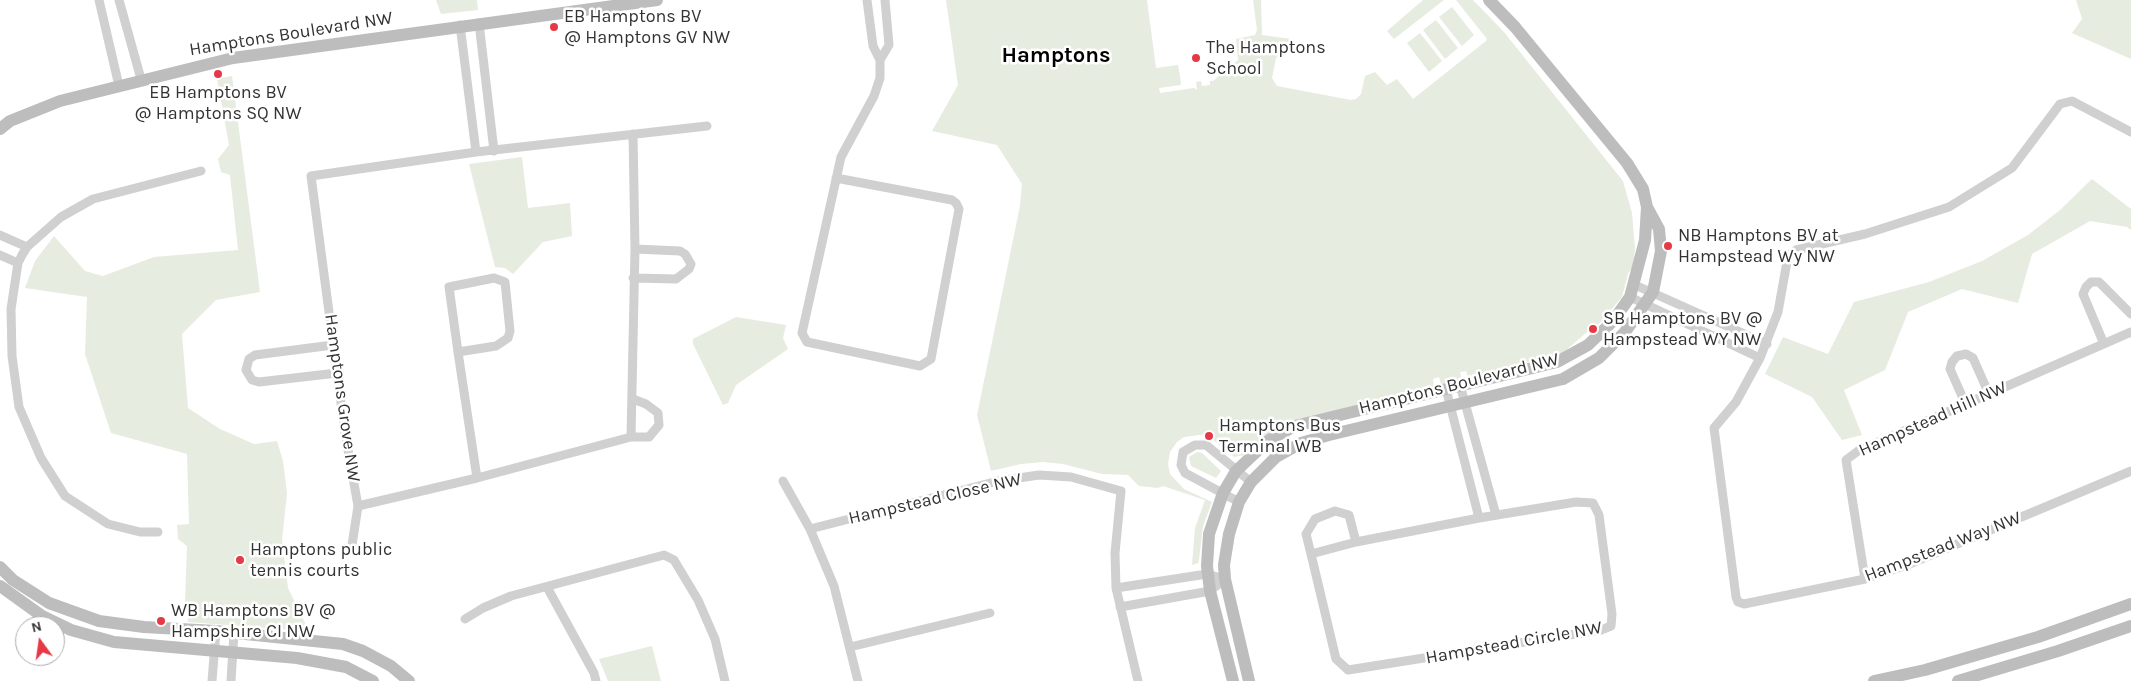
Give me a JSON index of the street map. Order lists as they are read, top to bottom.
{
  "streets": {
    "street": [
      "Hamptons Boulevard NW",
      "Hamptons Grove NW",
      "Hampstead Hill NW",
      "Hampstead Close NW",
      "Hampstead Way NW",
      "Hampstead Circle NW"
    ]
  },
  "crossings": [
    ["Hampstead Hill NW", "Hampstead Way NW"]
  ],
  "districts": ["Hamptons"],
  "places": [
    "EB Hamptons BV @ Hamptons GV NW",
    "The Hamptons School",
    "EB Hamptons BV @ Hamptons SQ NW",
    "NB Hamptons BV at Hampstead Wy NW",
    "SB Hamptons BV @ Hampstead WY NW",
    "Hamptons Bus Terminal WB",
    "Hamptons public tennis courts",
    "WB Hamptons BV @ Hampshire CI NW"
  ],
  "north": "top"
}
